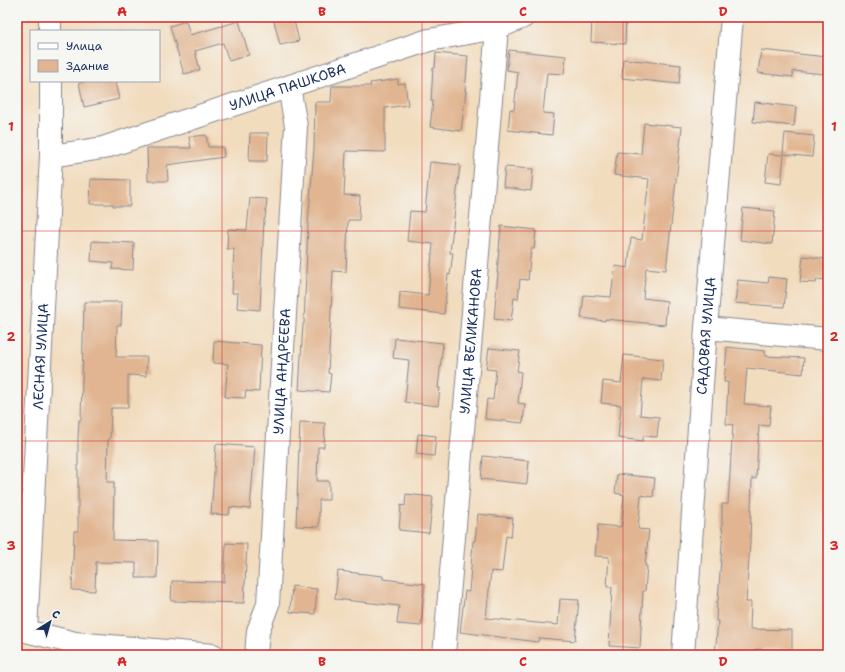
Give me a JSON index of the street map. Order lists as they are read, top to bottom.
{
  "streets": {
    "street": [
      "УЛИЦА ПАШКОВА",
      "САДОВАЯ УЛИЦА",
      "УЛИЦА ВЕЛИКАНОВА",
      "ЛЕСНАЯ УЛИЦА",
      "УЛИЦА АНДРЕЕВА"
    ]
  },
  "crossings": [
    ["УЛИЦА ПАШКОВА", "УЛИЦА ВЕЛИКАНОВА"],
    ["УЛИЦА ПАШКОВА", "ЛЕСНАЯ УЛИЦА"],
    ["УЛИЦА ПАШКОВА", "УЛИЦА АНДРЕЕВА"]
  ],
  "legend": ["Улица", "Здание"],
  "north": "top right",
  "grid": {
    "columns": [
      "A",
      "B",
      "C",
      "D"
    ],
    "rows": ["1", "2", "3"]
  }
}
